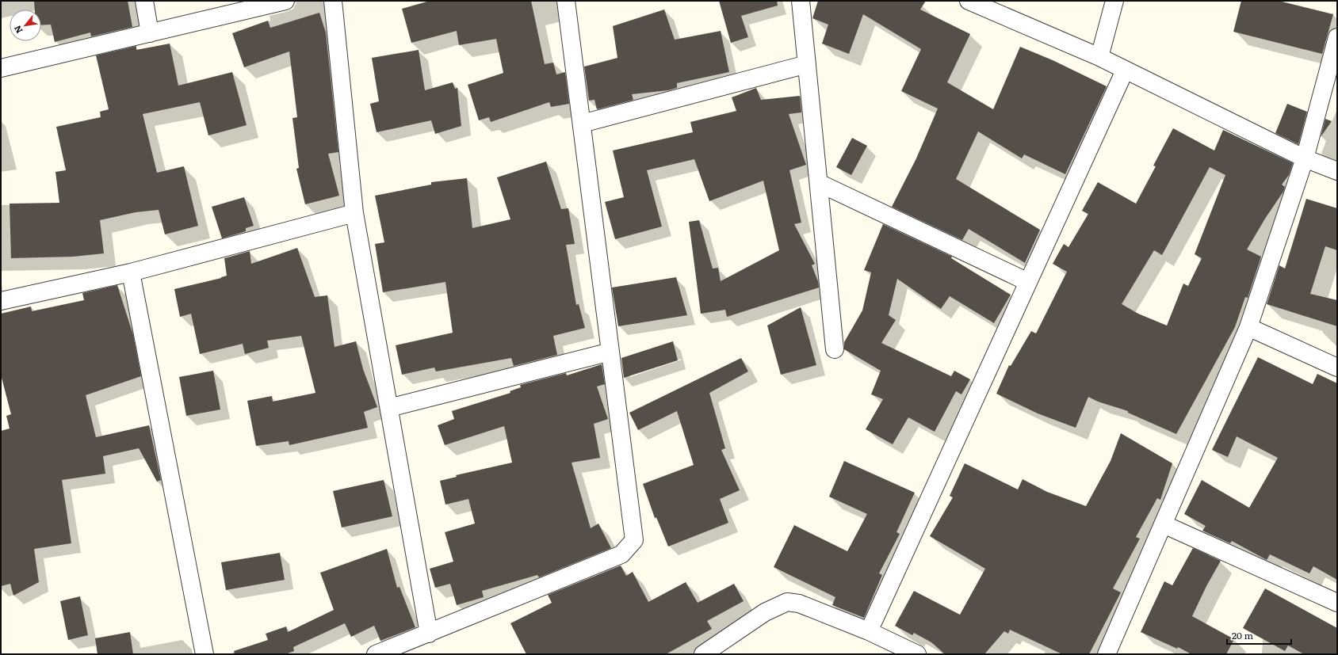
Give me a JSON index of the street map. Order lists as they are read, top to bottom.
{
  "scale_bar": "20 m",
  "north": "bottom left"
}
